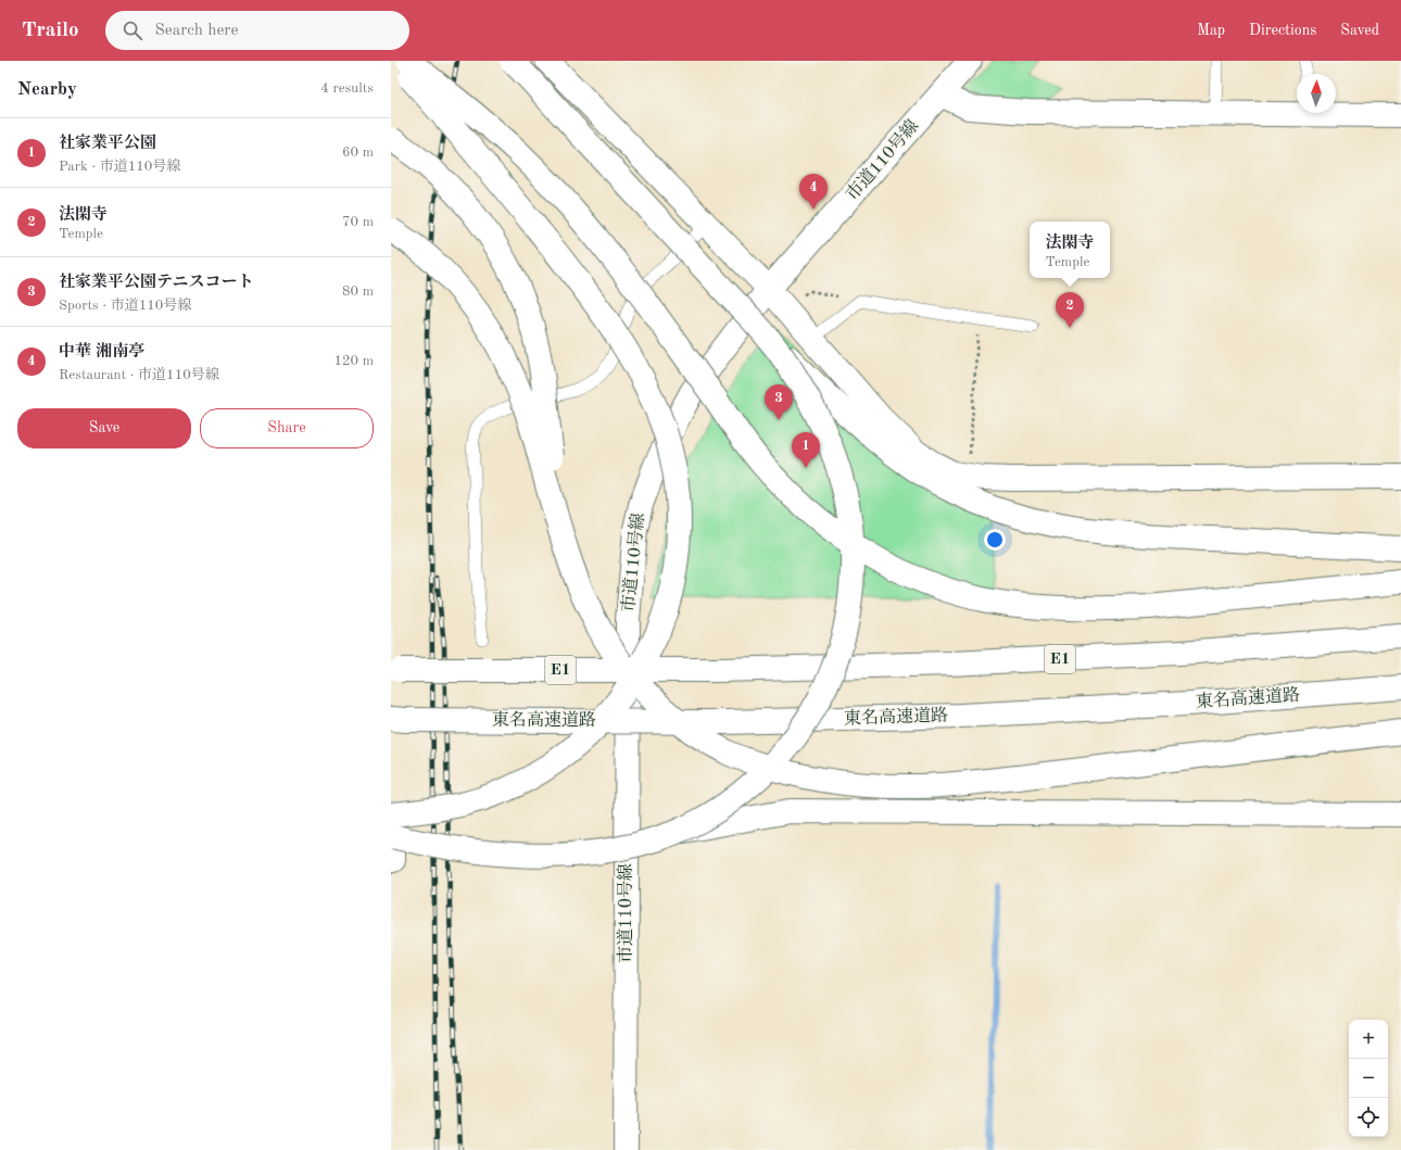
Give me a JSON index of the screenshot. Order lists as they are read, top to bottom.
{
  "streets": {
    "main road": ["市道110号線", "E1", "東名高速道路"]
  },
  "north": "top",
  "page": {
    "header": "Trailo",
    "search": "Search here",
    "nav": ["Map", "Directions", "Saved"],
    "heading": ["Nearby", "4 results"],
    "list": [
      {
        "mark": "1",
        "name": "社家業平公園",
        "note": "Park · 市道110号線",
        "value": "60 m"
      },
      {
        "mark": "2",
        "name": "法閑寺",
        "note": "Temple",
        "value": "70 m"
      },
      {
        "mark": "3",
        "name": "社家業平公園テニスコート",
        "note": "Sports · 市道110号線",
        "value": "80 m"
      },
      {
        "mark": "4",
        "name": "中華 湘南亭",
        "note": "Restaurant · 市道110号線",
        "value": "120 m"
      }
    ],
    "pins": [
      "4",
      "2",
      "3",
      "1"
    ],
    "popup": ["法閑寺", "Temple"],
    "buttons": ["Save", "Share"],
    "map_buttons": ["+", "−"]
  }
}
